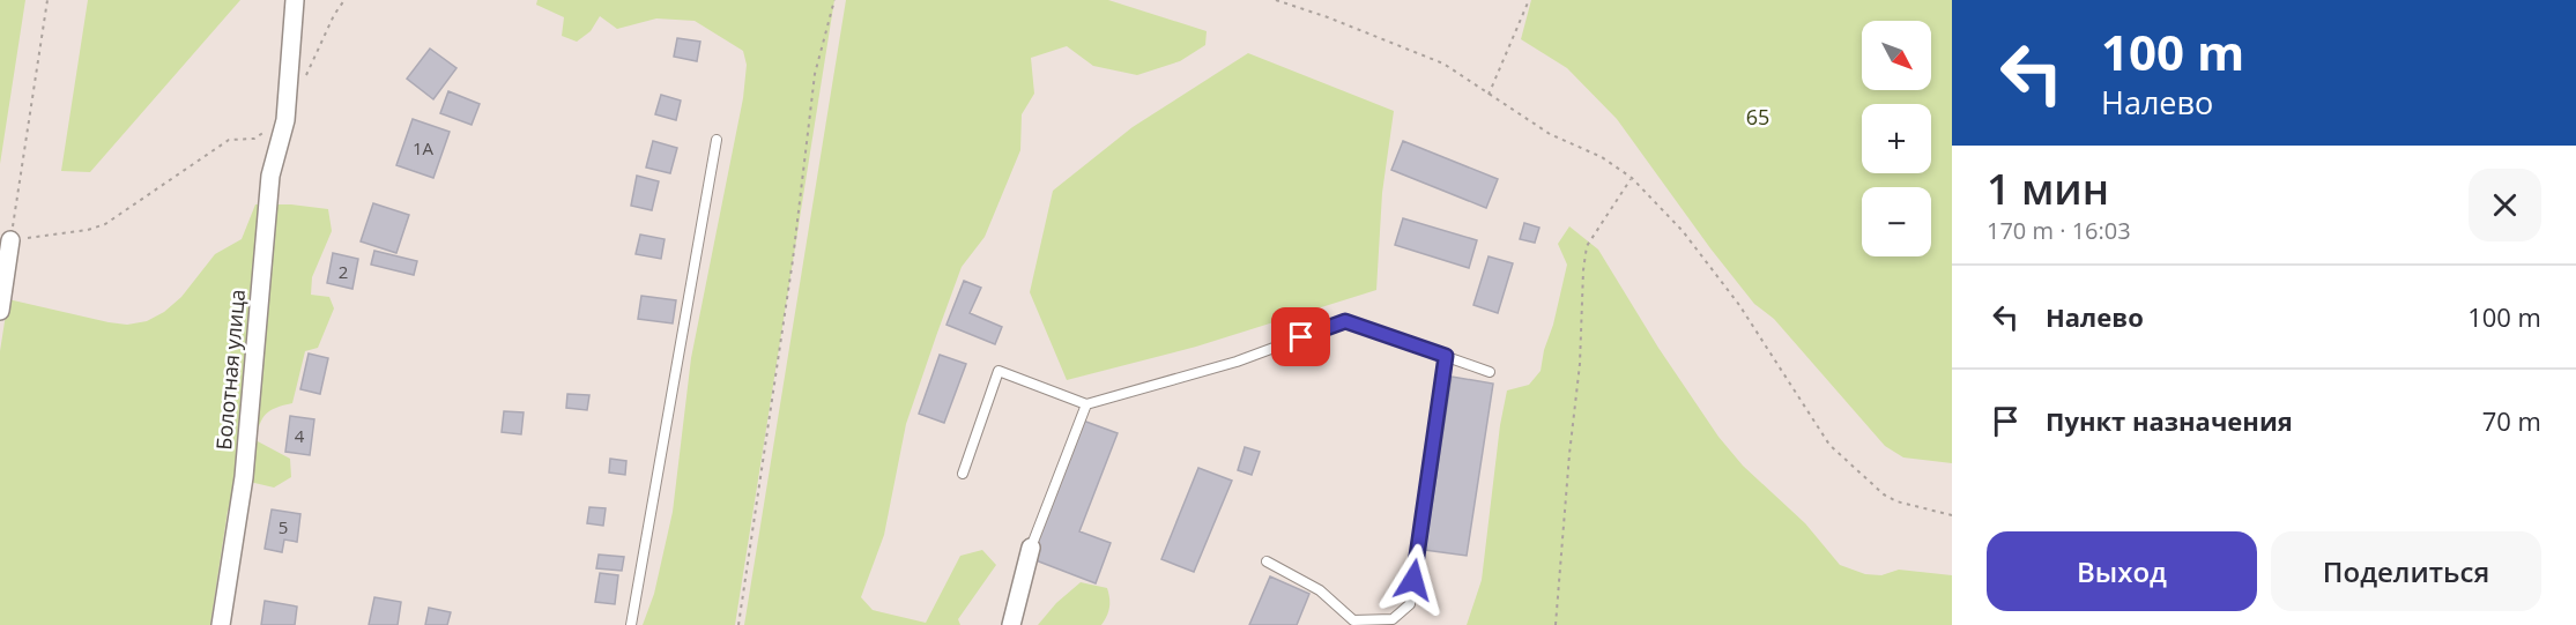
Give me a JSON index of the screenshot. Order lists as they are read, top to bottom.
{
  "streets": {
    "street": ["Болотная улица"]
  },
  "parks": ["65"],
  "house_numbers": [
    "1А",
    "2",
    "4",
    "5"
  ],
  "north": "bottom right",
  "page": {
    "turn": ["100 m", "Налево"],
    "map_buttons": ["+", "−"],
    "heading": ["1 мин", "170 m · 16:03"],
    "list": [
      {
        "name": "Налево",
        "value": "100 m"
      },
      {
        "name": "Пункт назначения",
        "value": "70 m"
      }
    ],
    "buttons": ["Выход", "Поделиться"]
  }
}
